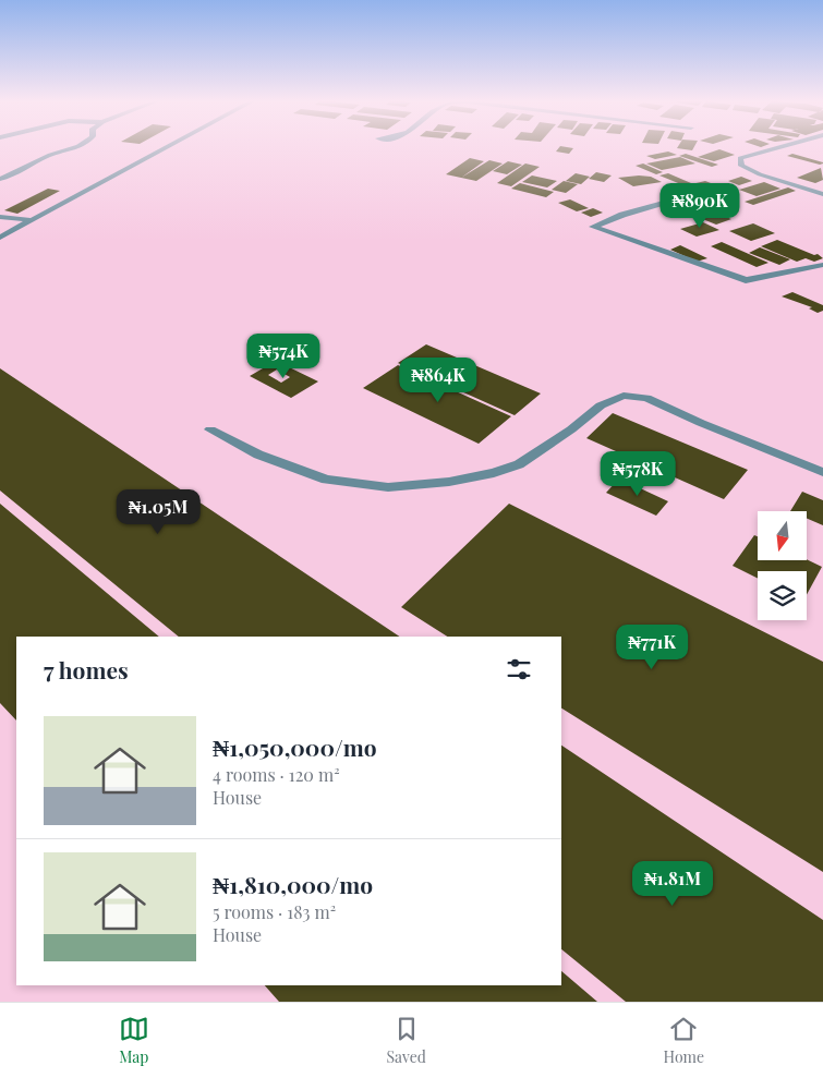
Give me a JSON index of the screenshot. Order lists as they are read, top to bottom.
{
  "north": "bottom",
  "page": {
    "price": [
      "₦890K",
      "₦574K",
      "₦864K",
      "₦578K",
      "₦1.05M",
      "₦771K",
      "₦1.81M"
    ],
    "heading": "7 homes",
    "list": [
      {
        "name": "₦1,050,000/mo",
        "note": "4 rooms · 120 m² · House"
      },
      {
        "name": "₦1,810,000/mo",
        "note": "5 rooms · 183 m² · House"
      }
    ],
    "tabs": ["Map", "Saved", "Home"]
  }
}
